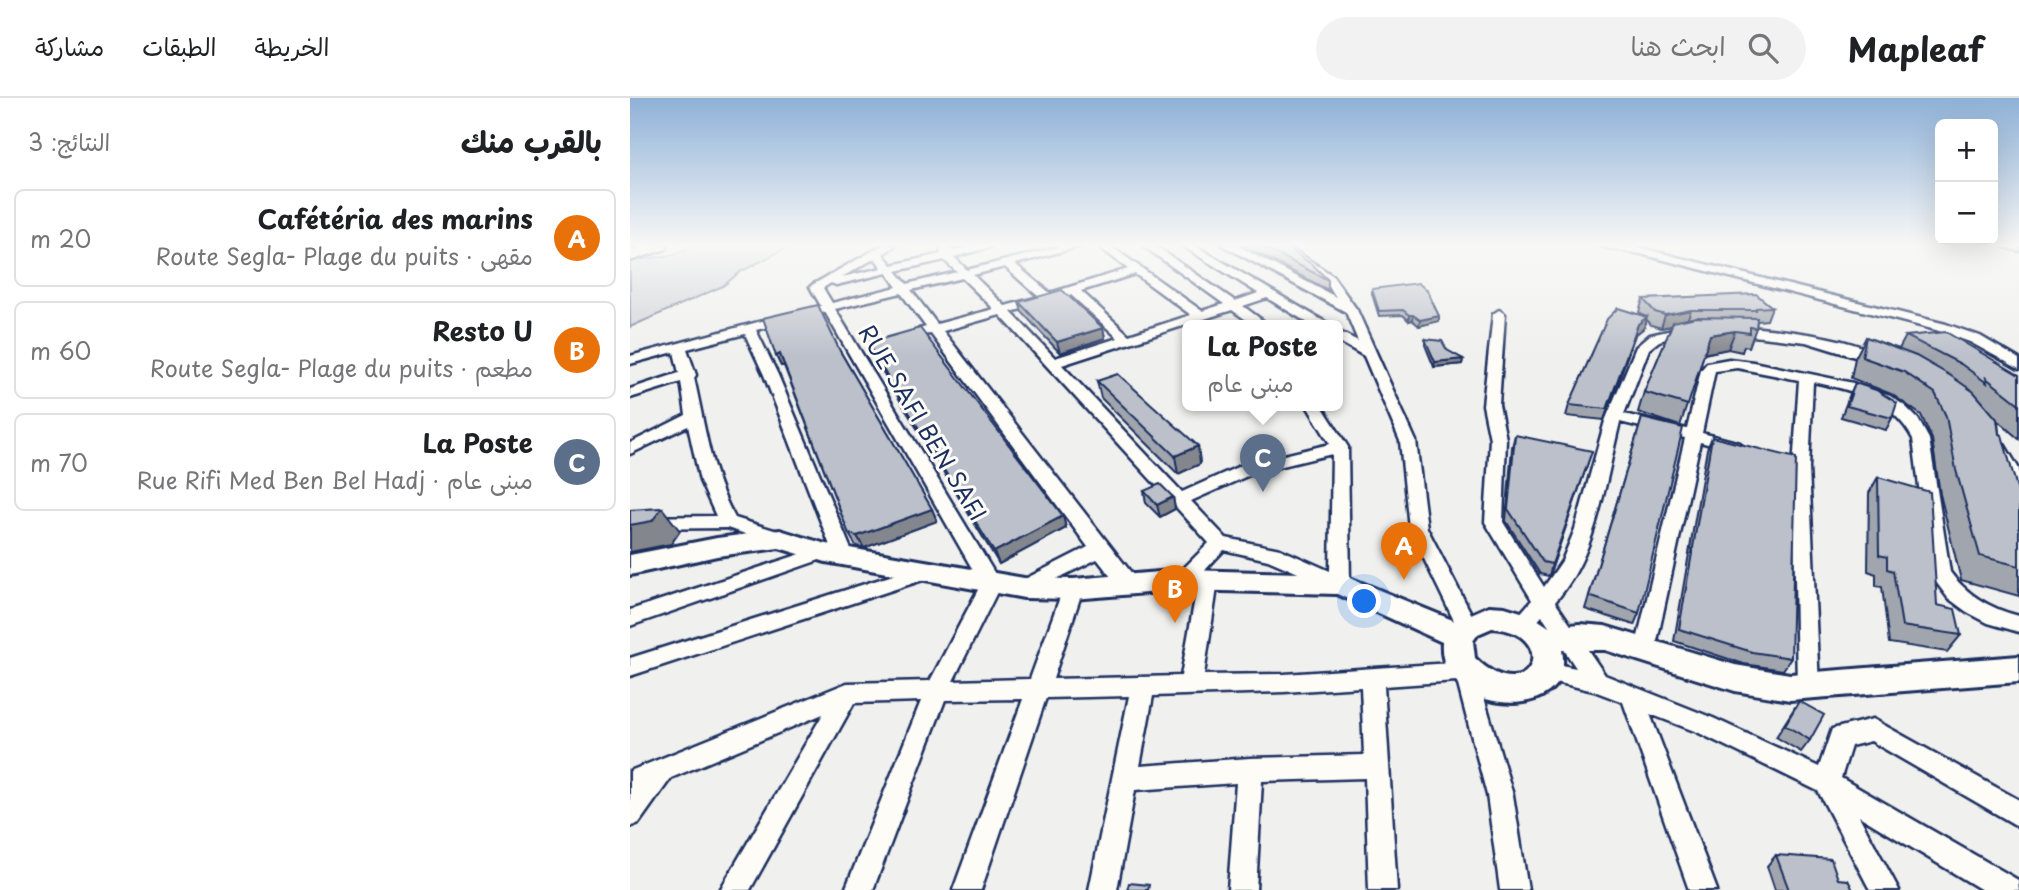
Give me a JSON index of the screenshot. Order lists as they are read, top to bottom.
{
  "streets": {
    "street": ["RUE SAFI BEN SAFI"]
  },
  "page": {
    "header": "Mapleaf",
    "search": "ابحث هنا",
    "nav": ["الخريطة", "الطبقات", "مشاركة"],
    "heading": ["بالقرب منك", "النتائج: 3"],
    "map_buttons": ["+", "−"],
    "list": [
      {
        "mark": "A",
        "name": "Cafétéria des marins",
        "note": "مقهى · Route Segla- Plage du puits",
        "value": "20 m"
      },
      {
        "mark": "B",
        "name": "Resto U",
        "note": "مطعم · Route Segla- Plage du puits",
        "value": "60 m"
      },
      {
        "mark": "C",
        "name": "La Poste",
        "note": "مبنى عام · Rue Rifi Med Ben Bel Hadj",
        "value": "70 m"
      }
    ],
    "popup": ["La Poste", "مبنى عام"],
    "pins": ["C", "A", "B"]
  }
}
